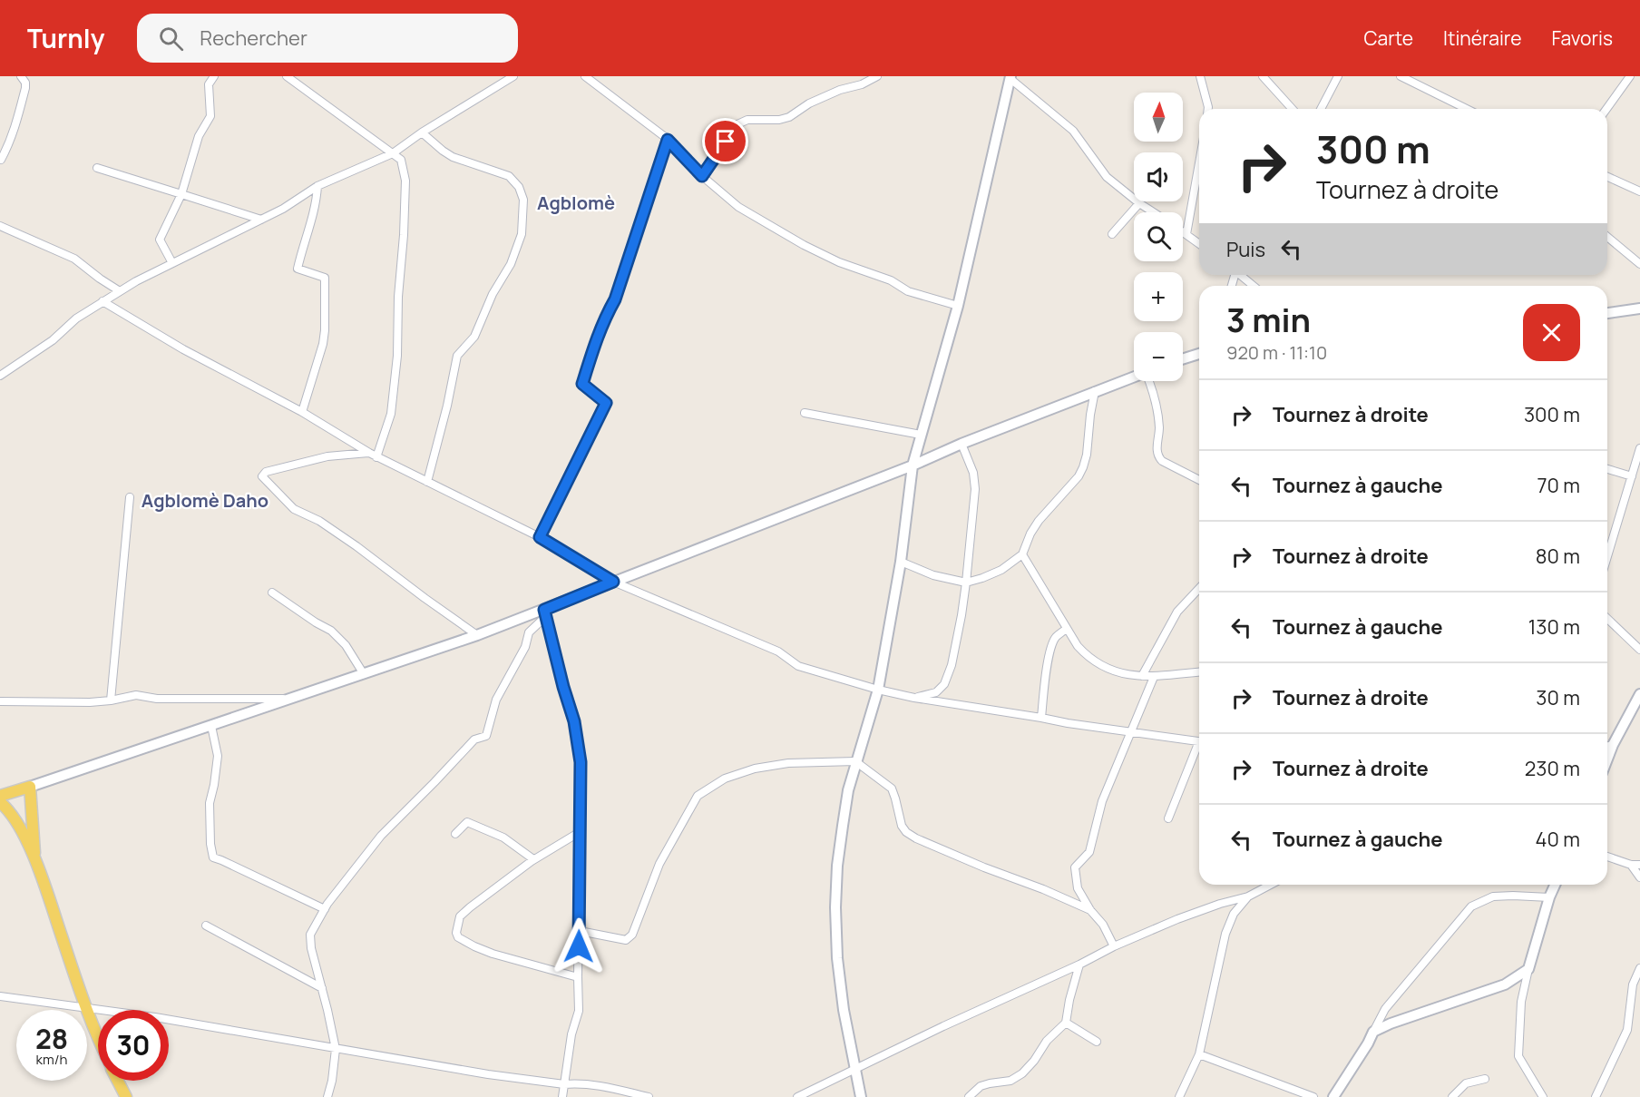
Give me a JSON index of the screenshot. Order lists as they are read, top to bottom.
{
  "districts": ["Agblomè", "Agblomè Daho"],
  "north": "top",
  "page": {
    "header": "Turnly",
    "search": "Rechercher",
    "nav": ["Carte", "Itinéraire", "Favoris"],
    "map_buttons": ["+", "−"],
    "turn": ["300 m", "Tournez à droite"],
    "then": "Puis",
    "heading": ["3 min", "920 m · 11:10"],
    "list": [
      {
        "name": "Tournez à droite",
        "value": "300 m"
      },
      {
        "name": "Tournez à gauche",
        "value": "70 m"
      },
      {
        "name": "Tournez à droite",
        "value": "80 m"
      },
      {
        "name": "Tournez à gauche",
        "value": "130 m"
      },
      {
        "name": "Tournez à droite",
        "value": "30 m"
      },
      {
        "name": "Tournez à droite",
        "value": "230 m"
      },
      {
        "name": "Tournez à gauche",
        "value": "40 m"
      }
    ],
    "speed": "28 km/h",
    "limit": "30"
  }
}
